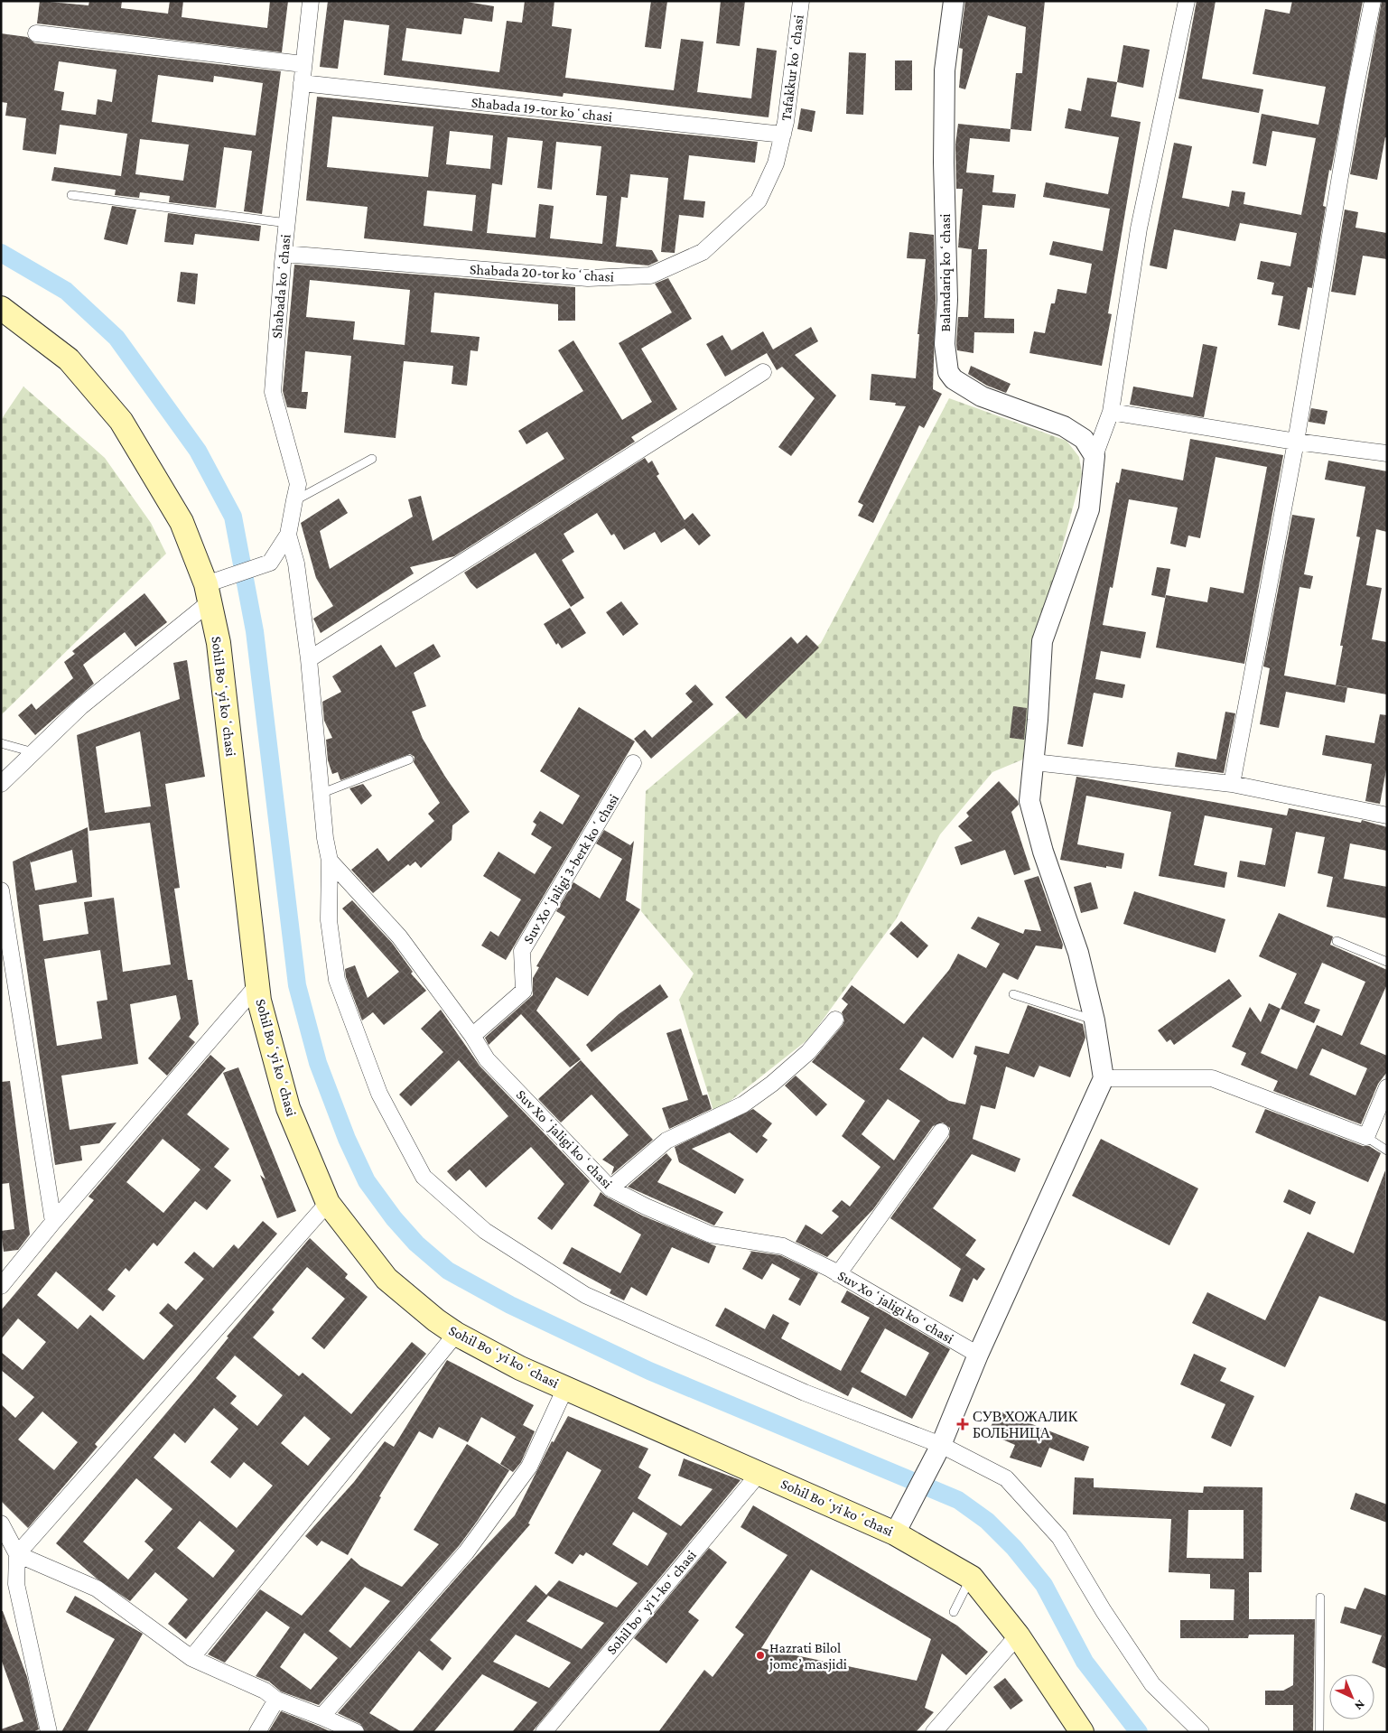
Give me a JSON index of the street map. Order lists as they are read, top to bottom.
{
  "streets": {
    "main road": ["Sohil Boʻyi koʻchasi"],
    "street": [
      "Tafakkur koʻchasi",
      "Shabada 19-tor koʻchasi",
      "Shabada 20-tor koʻchasi",
      "Balandariq koʻchasi",
      "Shabada koʻchasi",
      "Suv Xoʻjaligi 3-berk koʻchasi",
      "Suv Xoʻjaligi koʻchasi",
      "Sohil boʻyi 1-koʻchasi"
    ]
  },
  "crossings": [
    ["Tafakkur koʻchasi", "Shabada 19-tor koʻchasi"],
    ["Tafakkur koʻchasi", "Shabada 20-tor koʻchasi"],
    ["Shabada 19-tor koʻchasi", "Shabada 20-tor koʻchasi"],
    ["Shabada 19-tor koʻchasi", "Shabada koʻchasi"],
    ["Shabada 20-tor koʻchasi", "Shabada koʻchasi"],
    ["Shabada koʻchasi", "Sohil Boʻyi koʻchasi"],
    ["Sohil Boʻyi koʻchasi", "Sohil boʻyi 1-koʻchasi"],
    ["Suv Xoʻjaligi 3-berk koʻchasi", "Suv Xoʻjaligi koʻchasi"]
  ],
  "places": {
    "health": ["СУВ ХОЖАЛИК БОЛЬНИЦА"],
    "other": ["Hazrati Bilol jome’ masjidi"]
  },
  "north": "bottom right"
}
